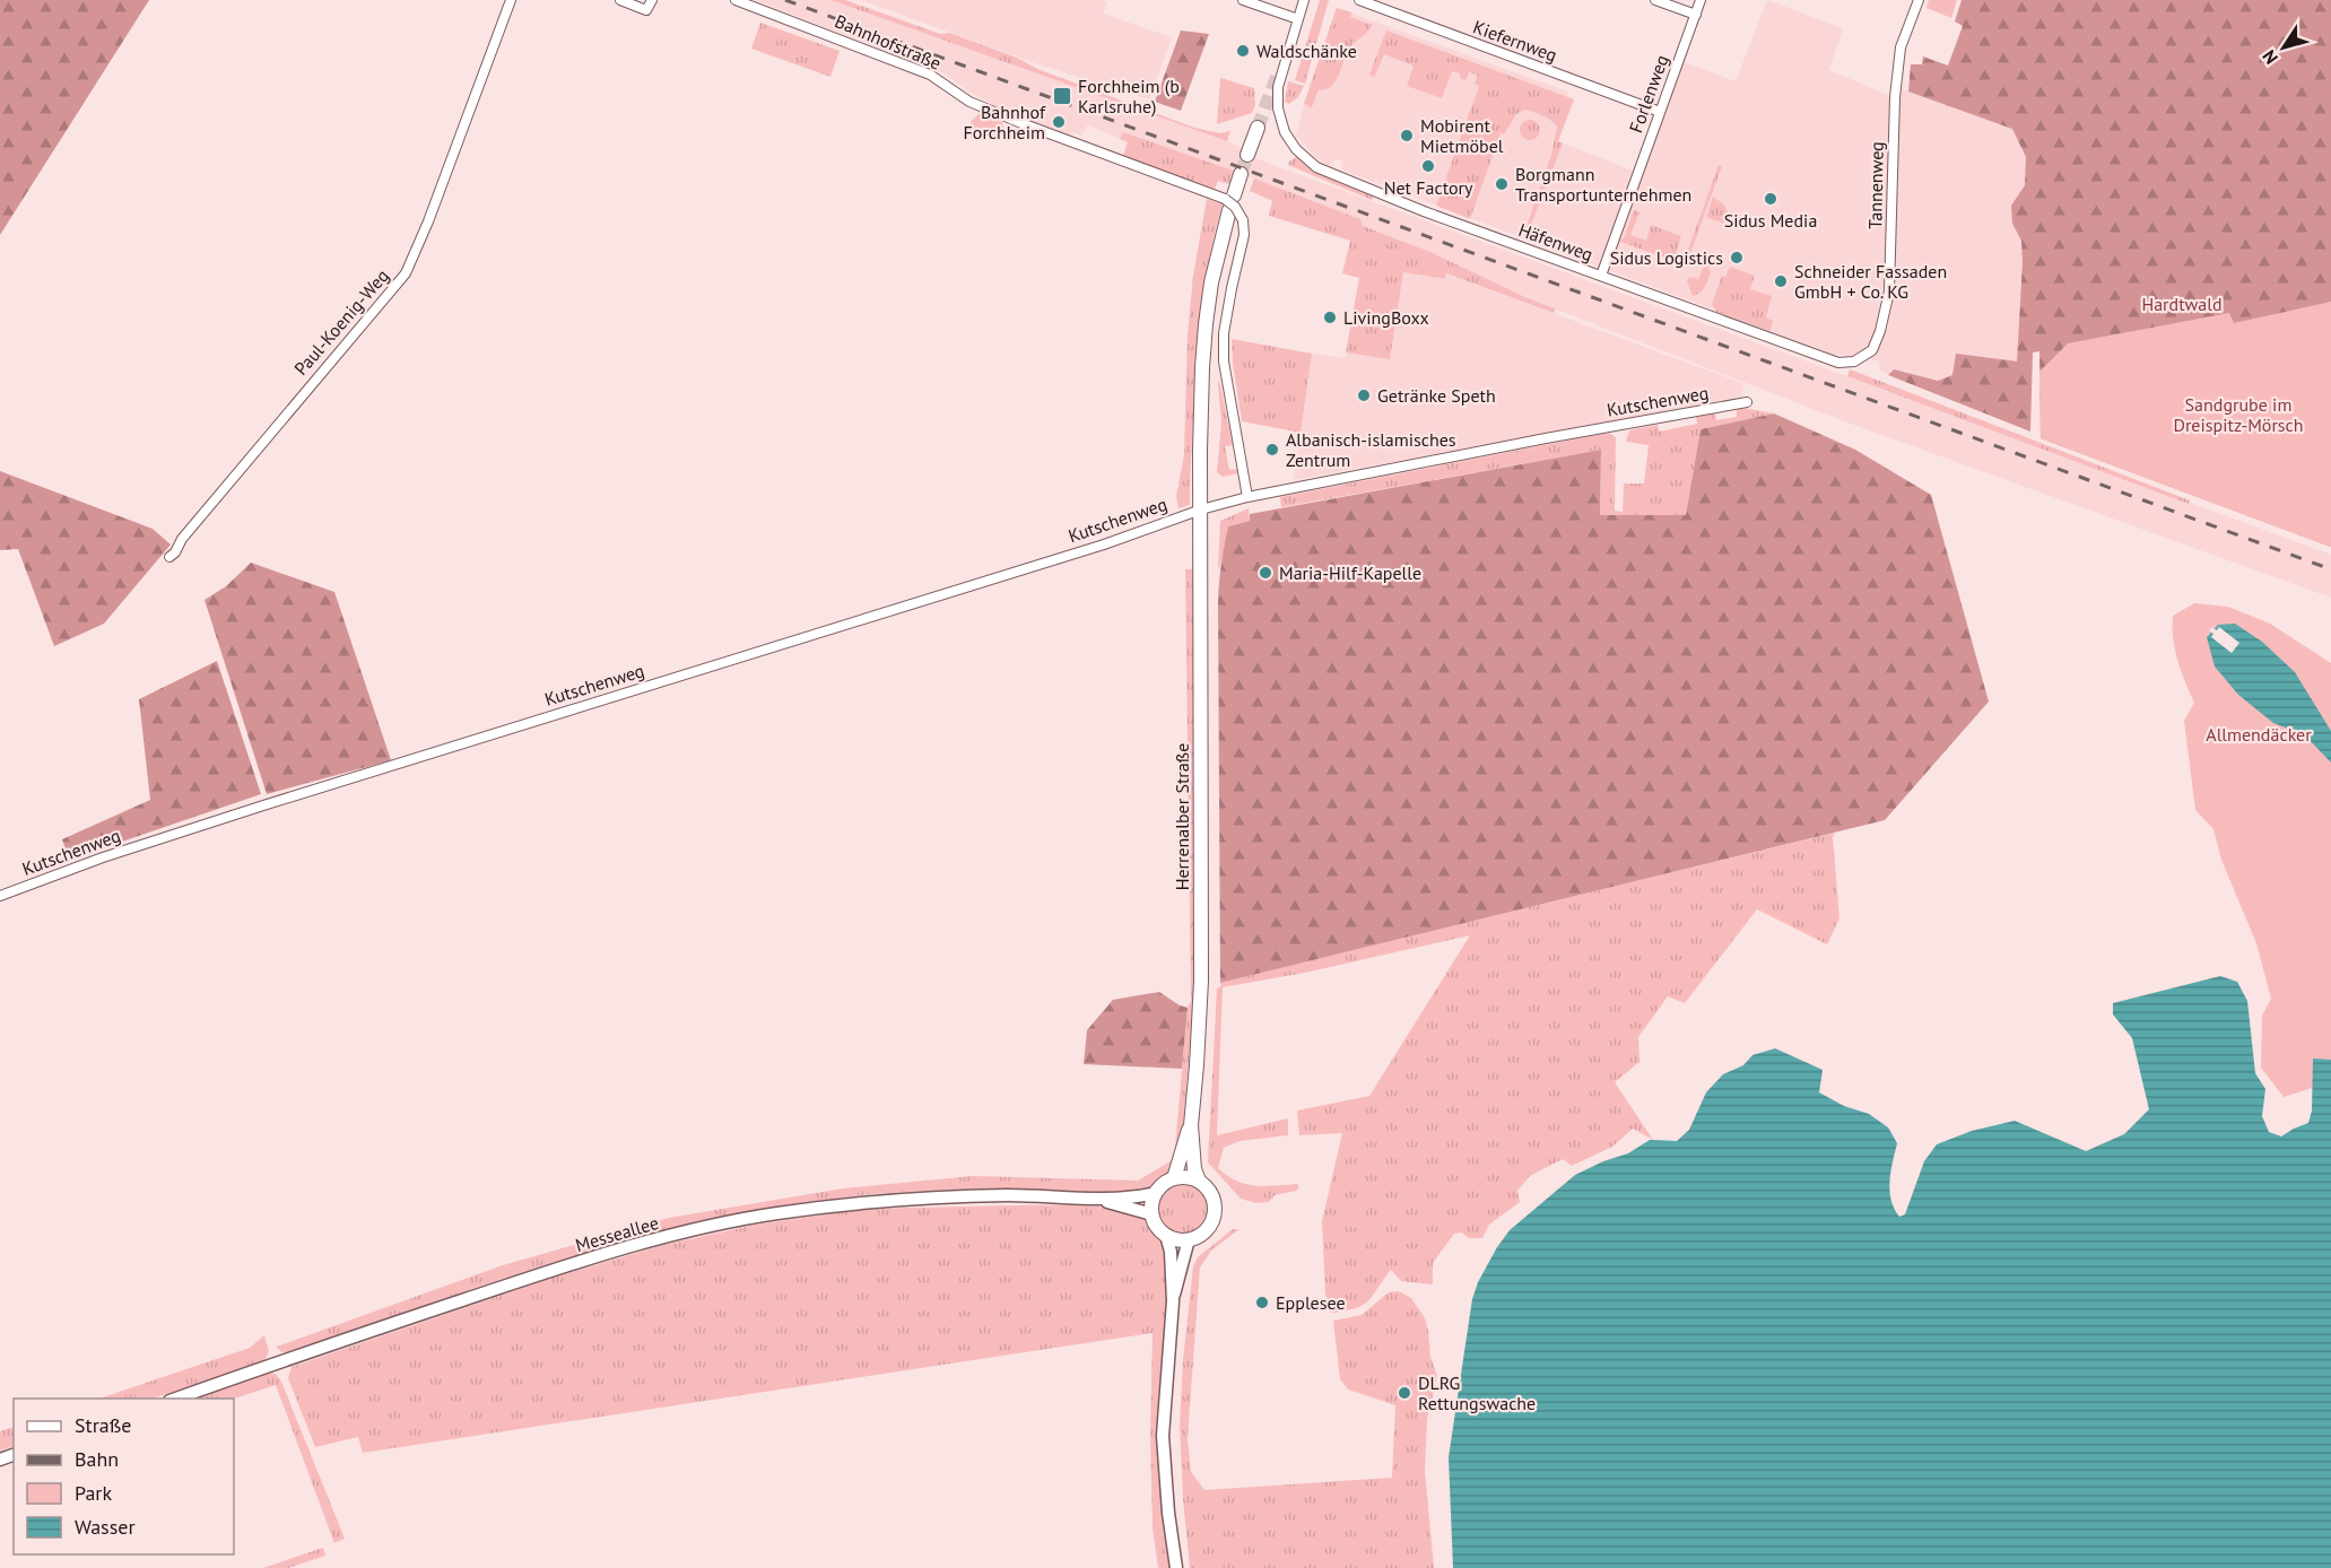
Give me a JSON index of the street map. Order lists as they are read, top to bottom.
{
  "streets": {
    "main road": ["Herrenalber Straße"],
    "street": [
      "Kiefernweg",
      "Bahnhofstraße",
      "Forlenweg",
      "Tannenweg",
      "Häfenweg",
      "Paul-Koenig-Weg",
      "Kutschenweg",
      "Messeallee"
    ]
  },
  "crossings": [
    ["Kiefernweg", "Forlenweg"],
    ["Bahnhofstraße", "Kutschenweg"],
    ["Bahnhofstraße", "Herrenalber Straße"],
    ["Forlenweg", "Häfenweg"],
    ["Tannenweg", "Häfenweg"],
    ["Kutschenweg", "Herrenalber Straße"],
    ["Herrenalber Straße", "Messeallee"]
  ],
  "parks": ["Hardtwald", "Sandgrube im Dreispitz-Mörsch", "Allmendäcker"],
  "places": {
    "other": [
      "Waldschänke",
      "Bahnhof Forchheim",
      "Mobirent Mietmöbel",
      "Net Factory",
      "Borgmann Transportunternehmen",
      "Sidus Media",
      "Sidus Logistics",
      "Schneider Fassaden GmbH + Co. KG",
      "LivingBoxx",
      "Getränke Speth",
      "Albanisch-islamisches Zentrum",
      "Maria-Hilf-Kapelle",
      "Epplesee",
      "DLRG Rettungswache"
    ],
    "transit": ["Forchheim (b Karlsruhe)"]
  },
  "legend": [
    "Straße",
    "Bahn",
    "Park",
    "Wasser"
  ],
  "north": "bottom left"
}
